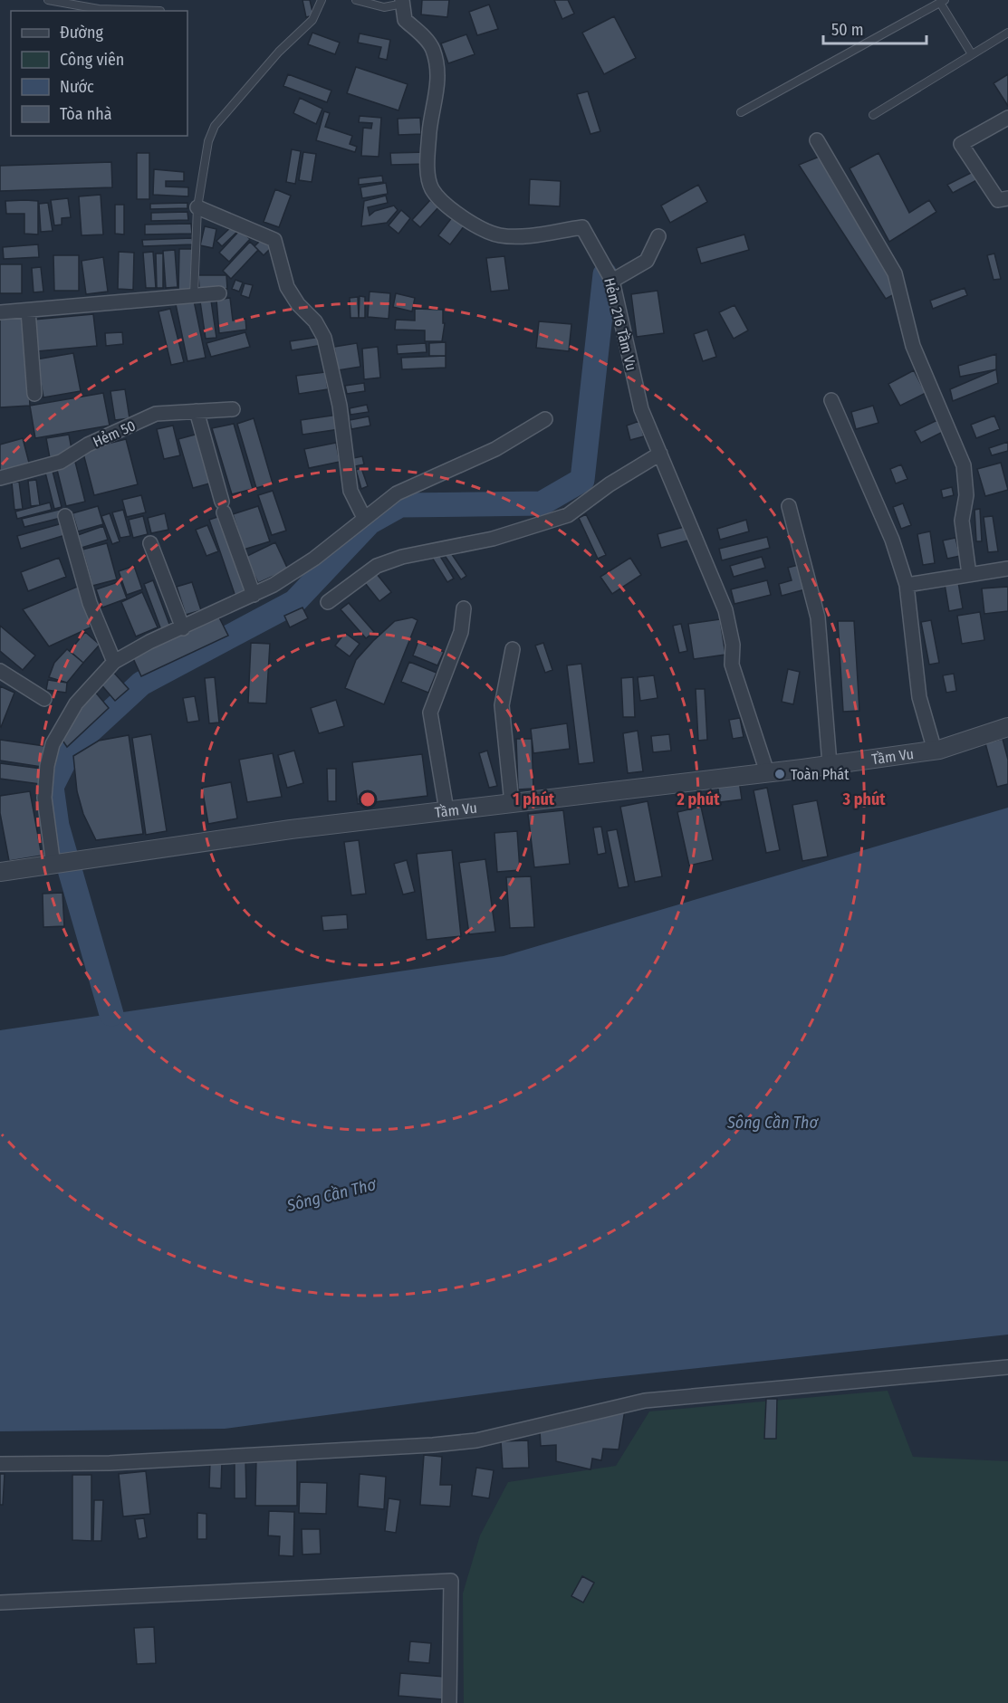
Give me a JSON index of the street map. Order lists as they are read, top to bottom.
{
  "streets": {
    "street": ["Hẻm 216 Tầm Vu", "Hẻm 50", "Tầm Vu"]
  },
  "crossings": [
    ["Hẻm 216 Tầm Vu", "Tầm Vu"]
  ],
  "water": ["Sông Cần Thơ"],
  "places": ["Toàn Phát"],
  "legend": [
    "Đường",
    "Công viên",
    "Nước",
    "Tòa nhà"
  ],
  "scale_bar": "50 m",
  "rings": ["1 phút", "2 phút", "3 phút"]
}
